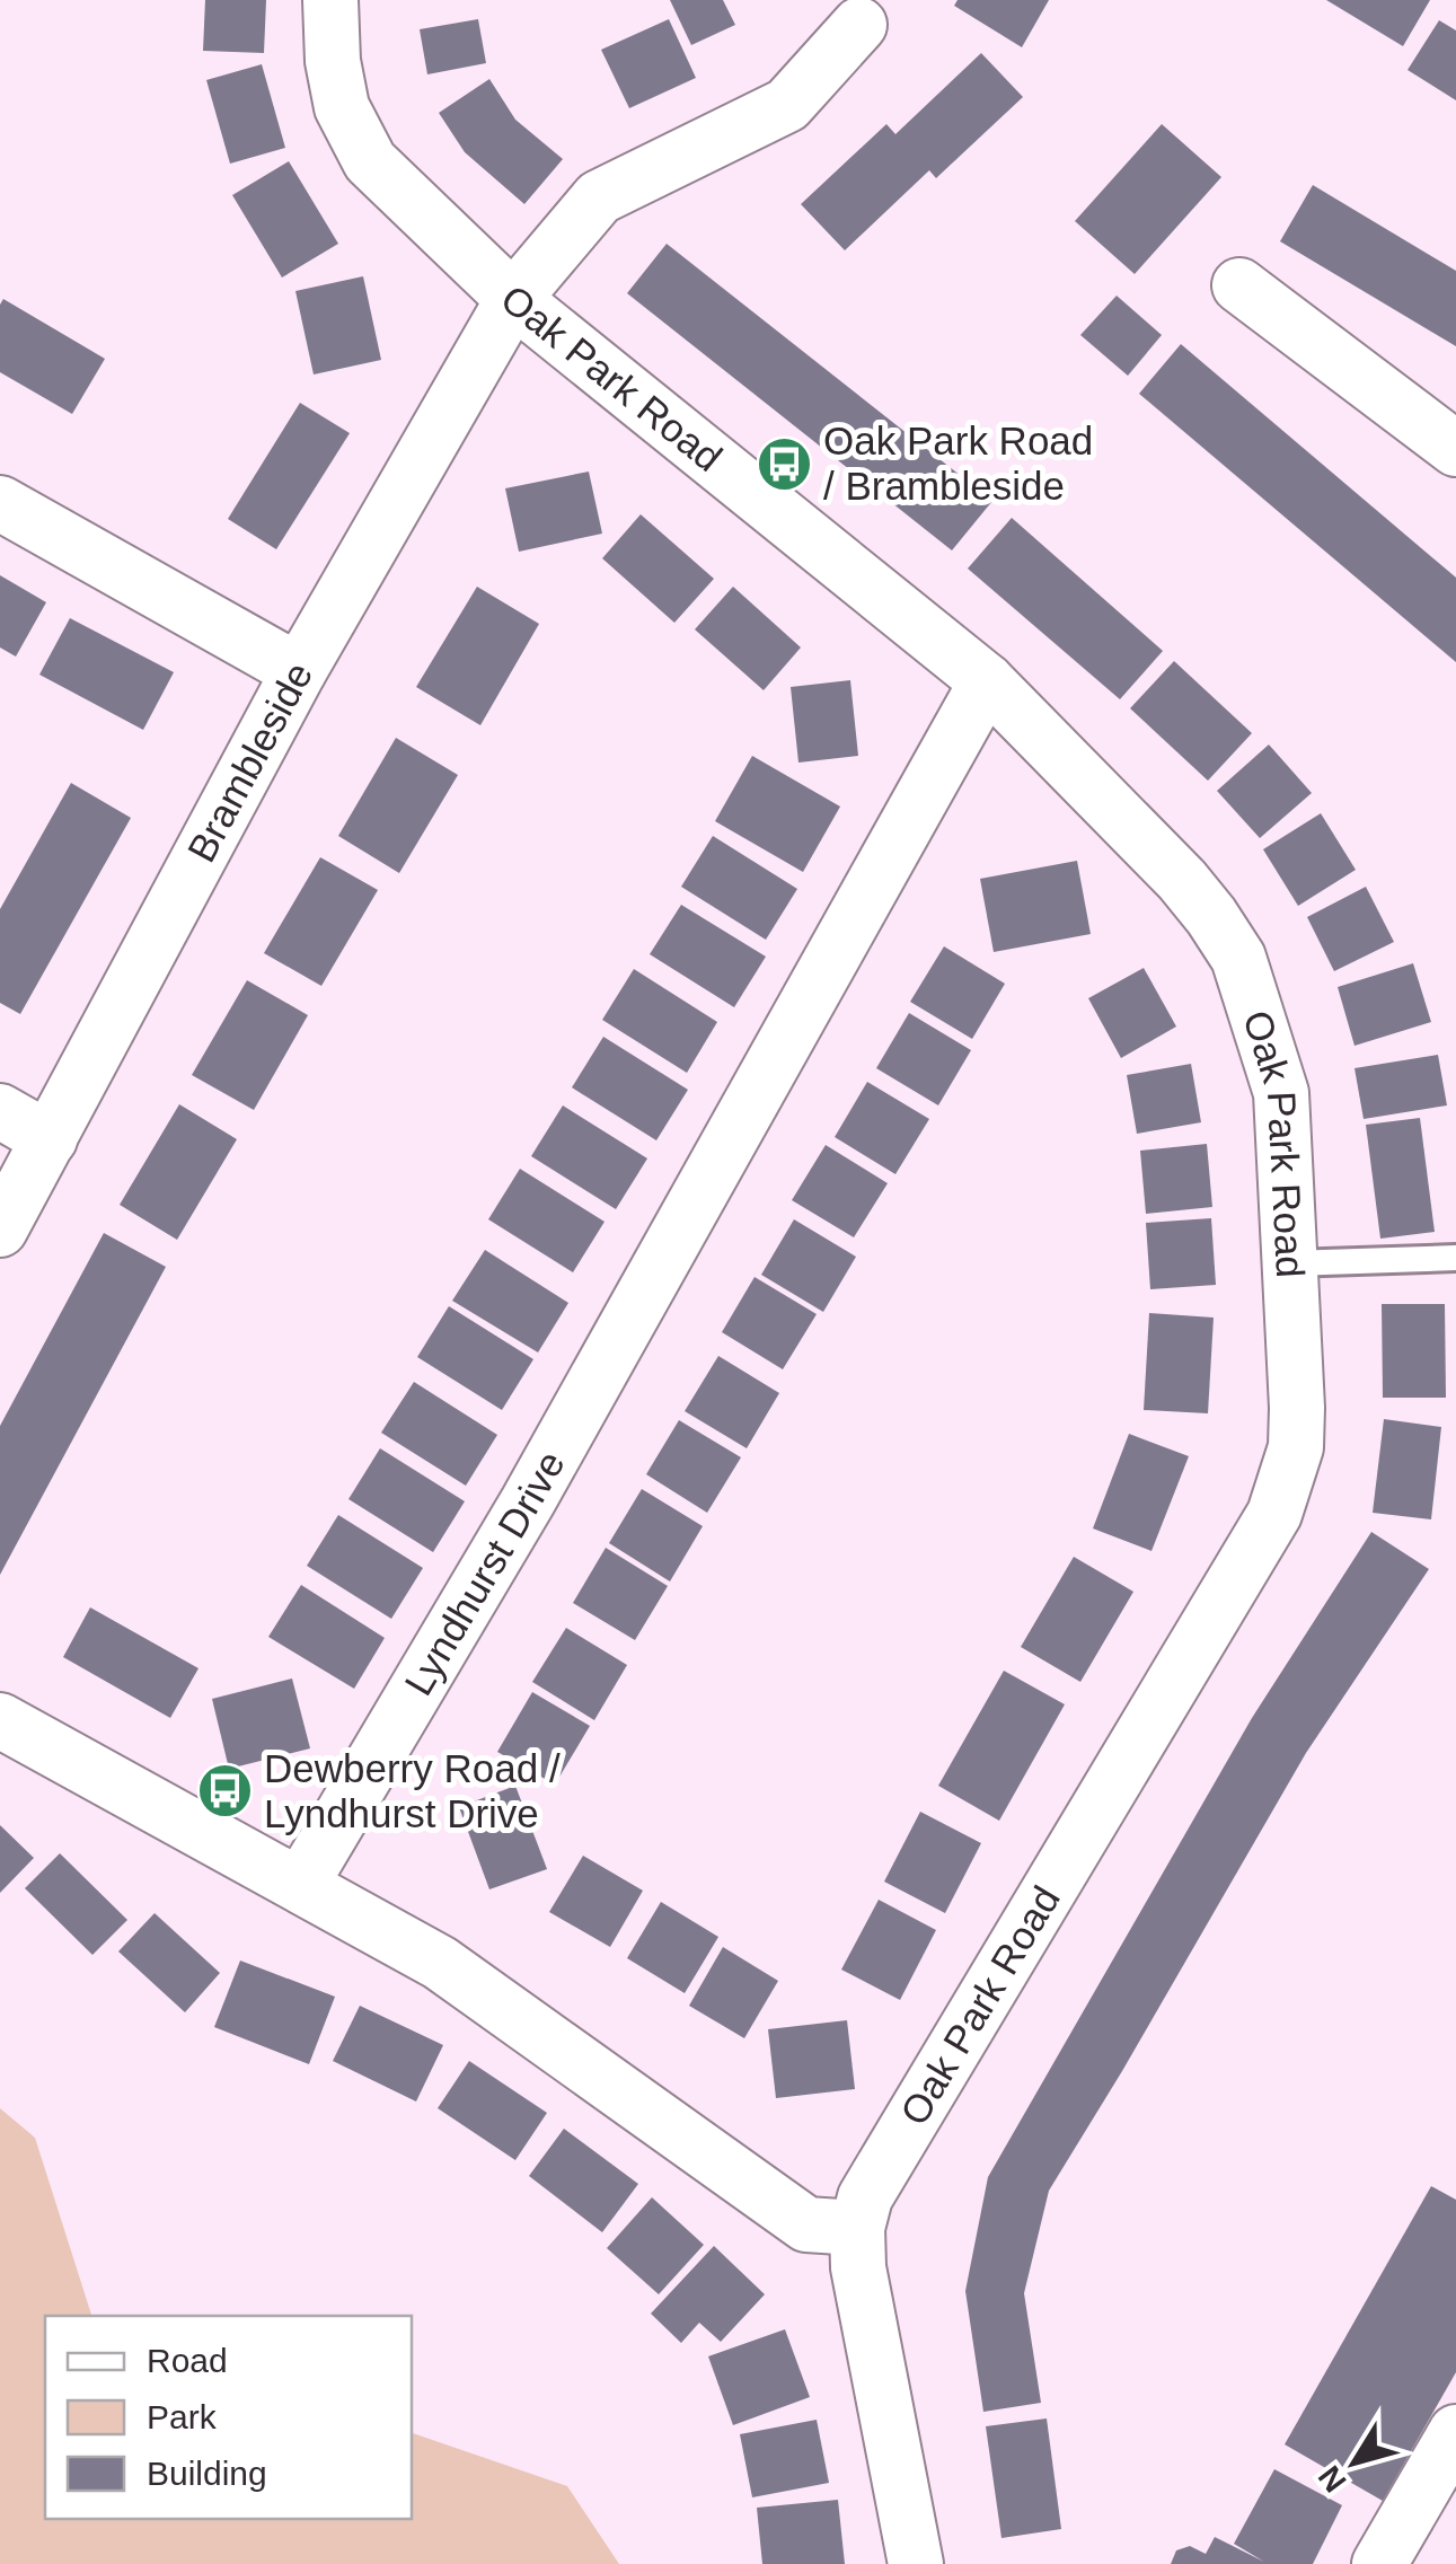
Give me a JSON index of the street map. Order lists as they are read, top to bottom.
{
  "streets": {
    "street": ["Oak Park Road", "Brambleside", "Lyndhurst Drive"]
  },
  "crossings": [
    ["Oak Park Road", "Brambleside"],
    ["Oak Park Road", "Lyndhurst Drive"]
  ],
  "places": {
    "bus stop": ["Oak Park Road / Brambleside", "Dewberry Road / Lyndhurst Drive"]
  },
  "legend": ["Road", "Park", "Building"],
  "north": "bottom left"
}
